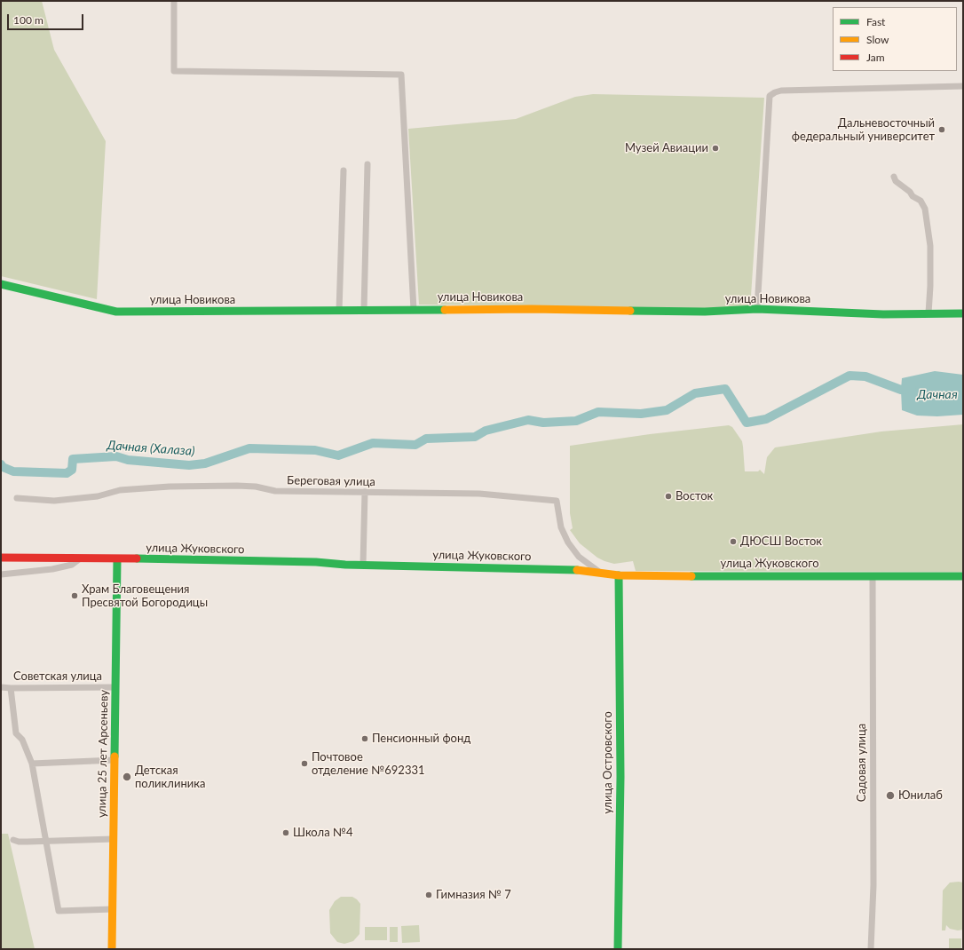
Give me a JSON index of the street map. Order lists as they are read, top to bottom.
{
  "streets": {
    "main road": [
      "улица Новикова",
      "улица Жуковского",
      "улица 25 лет Арсеньеву",
      "улица Островского"
    ],
    "street": ["Береговая улица", "Советская улица", "Садовая улица"]
  },
  "crossings": [
    ["Береговая улица", "улица Жуковского"],
    ["улица Жуковского", "улица 25 лет Арсеньеву"],
    ["улица Жуковского", "улица Островского"],
    ["улица Жуковского", "Садовая улица"],
    ["Советская улица", "улица 25 лет Арсеньеву"]
  ],
  "water": ["Дачная", "Дачная (Халаза)"],
  "places": [
    "Дальневосточный федеральный университет",
    "Музей Авиации",
    "Восток",
    "ДЮСШ Восток",
    "Храм Благовещения Пресвятой Богородицы",
    "Пенсионный фонд",
    "Почтовое отделение №692331",
    "Детская поликлиника",
    "Юнилаб",
    "Школа №4",
    "Гимназия № 7"
  ],
  "legend": ["Fast", "Slow", "Jam"],
  "scale_bar": "100 m"
}
